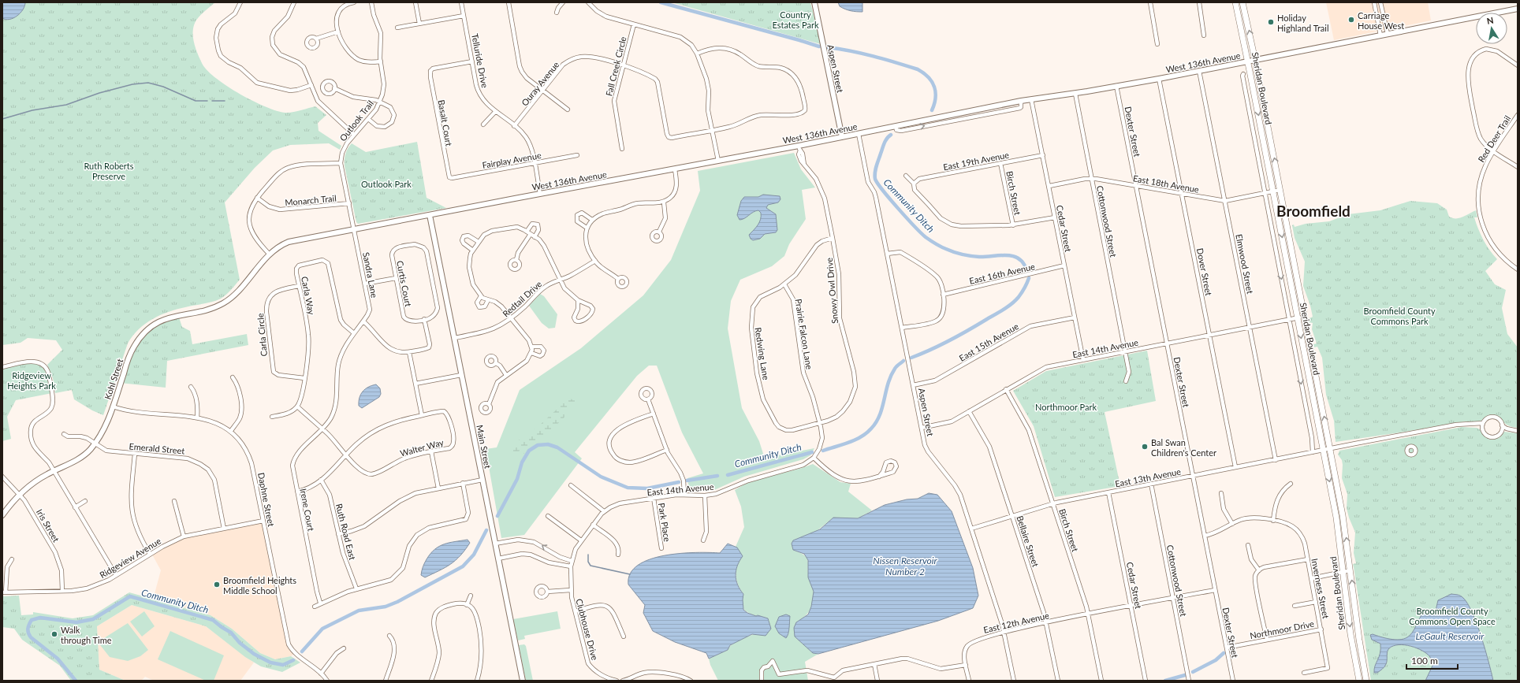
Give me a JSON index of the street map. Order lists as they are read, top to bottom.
{
  "streets": {
    "main road": [
      "West 136th Avenue",
      "Aspen Street",
      "Sheridan Boulevard",
      "Kohl Street",
      "Main Street"
    ],
    "street": [
      "Telluride Drive",
      "Fall Creek Circle",
      "Ouray Avenue",
      "Outlook Trail",
      "Basalt Court",
      "Dexter Street",
      "Red Deer Trail",
      "Fairplay Avenue",
      "East 19th Avenue",
      "East 18th Avenue",
      "Birch Street",
      "Monarch Trail",
      "Cottonwood Street",
      "Cedar Street",
      "Elmwood Street",
      "Dover Street",
      "East 16th Avenue",
      "Sandra Lane",
      "Curtis Court",
      "Snowy Owl Drive",
      "Carla Way",
      "Redtail Drive",
      "Prairie Falcon Lane",
      "Carla Circle",
      "East 15th Avenue",
      "East 14th Avenue",
      "Redwing Lane",
      "Walter Way",
      "Emerald Street",
      "East 13th Avenue",
      "Daphne Street",
      "Irene Court",
      "Park Place",
      "Iris Street",
      "Ruth Road East",
      "Bellaire Street",
      "Ridgeview Avenue",
      "Inverness Street",
      "East 12th Avenue",
      "Clubhouse Drive",
      "Northmoor Drive"
    ]
  },
  "crossings": [
    ["Telluride Drive", "West 136th Avenue"],
    ["Telluride Drive", "Ouray Avenue"],
    ["Telluride Drive", "Fairplay Avenue"],
    ["West 136th Avenue", "Aspen Street"],
    ["West 136th Avenue", "Sheridan Boulevard"],
    ["West 136th Avenue", "Outlook Trail"],
    ["West 136th Avenue", "Dexter Street"],
    ["West 136th Avenue", "Cottonwood Street"],
    ["West 136th Avenue", "Cedar Street"],
    ["West 136th Avenue", "Elmwood Street"],
    ["West 136th Avenue", "Dover Street"],
    ["West 136th Avenue", "Sandra Lane"],
    ["West 136th Avenue", "Snowy Owl Drive"],
    ["West 136th Avenue", "Kohl Street"],
    ["West 136th Avenue", "Main Street"],
    ["Fall Creek Circle", "Ouray Avenue"],
    ["Aspen Street", "East 15th Avenue"],
    ["Aspen Street", "East 14th Avenue"],
    ["Aspen Street", "East 13th Avenue"],
    ["Aspen Street", "East 12th Avenue"],
    ["Sheridan Boulevard", "East 18th Avenue"],
    ["Sheridan Boulevard", "East 14th Avenue"],
    ["Sheridan Boulevard", "East 13th Avenue"],
    ["Outlook Trail", "Monarch Trail"],
    ["Outlook Trail", "Sandra Lane"],
    ["Basalt Court", "Fairplay Avenue"],
    ["Dexter Street", "East 18th Avenue"],
    ["Dexter Street", "East 14th Avenue"],
    ["Dexter Street", "East 13th Avenue"],
    ["Dexter Street", "East 12th Avenue"],
    ["Dexter Street", "Northmoor Drive"],
    ["East 19th Avenue", "Birch Street"],
    ["East 19th Avenue", "Cedar Street"],
    ["East 18th Avenue", "Cottonwood Street"],
    ["East 18th Avenue", "Cedar Street"],
    ["East 18th Avenue", "Elmwood Street"],
    ["East 18th Avenue", "Dover Street"],
    ["Birch Street", "East 14th Avenue"],
    ["Birch Street", "East 13th Avenue"],
    ["Birch Street", "East 12th Avenue"],
    ["Cottonwood Street", "East 14th Avenue"],
    ["Cottonwood Street", "East 13th Avenue"],
    ["Cottonwood Street", "East 12th Avenue"],
    ["Cedar Street", "East 16th Avenue"],
    ["Cedar Street", "East 15th Avenue"],
    ["Cedar Street", "East 14th Avenue"],
    ["Cedar Street", "East 13th Avenue"],
    ["Cedar Street", "East 12th Avenue"],
    ["Elmwood Street", "East 14th Avenue"],
    ["Elmwood Street", "East 13th Avenue"],
    ["Dover Street", "East 14th Avenue"],
    ["Dover Street", "East 13th Avenue"],
    ["Sandra Lane", "Carla Way"],
    ["Sandra Lane", "Irene Court"],
    ["Snowy Owl Drive", "Prairie Falcon Lane"],
    ["Snowy Owl Drive", "Redwing Lane"],
    ["Carla Way", "Carla Circle"],
    ["Carla Way", "Walter Way"],
    ["Carla Way", "Irene Court"],
    ["Redtail Drive", "Main Street"],
    ["Prairie Falcon Lane", "Redwing Lane"],
    ["East 14th Avenue", "Park Place"],
    ["East 14th Avenue", "Bellaire Street"],
    ["East 14th Avenue", "Clubhouse Drive"],
    ["Kohl Street", "Emerald Street"],
    ["Kohl Street", "Daphne Street"],
    ["Kohl Street", "Iris Street"],
    ["Walter Way", "Irene Court"],
    ["Emerald Street", "Ridgeview Avenue"],
    ["East 13th Avenue", "Bellaire Street"],
    ["Daphne Street", "Ridgeview Avenue"],
    ["Iris Street", "Ridgeview Avenue"],
    ["Bellaire Street", "East 12th Avenue"],
    ["Inverness Street", "Northmoor Drive"]
  ],
  "districts": ["Broomfield"],
  "water": ["Community Ditch", "Nissen Reservoir Number 2", "LeGault Reservoir"],
  "parks": [
    "Country Estates Park",
    "Ruth Roberts Preserve",
    "Outlook Park",
    "Broomfield County Commons Park",
    "Ridgeview Heights Park",
    "Northmoor Park",
    "Broomfield County Commons Open Space"
  ],
  "places": [
    "Carriage House West",
    "Holiday Highland Trail",
    "Bal Swan Children's Center",
    "Broomfield Heights Middle School",
    "Walk through Time"
  ],
  "scale_bar": "100 m",
  "north": "top"
}
